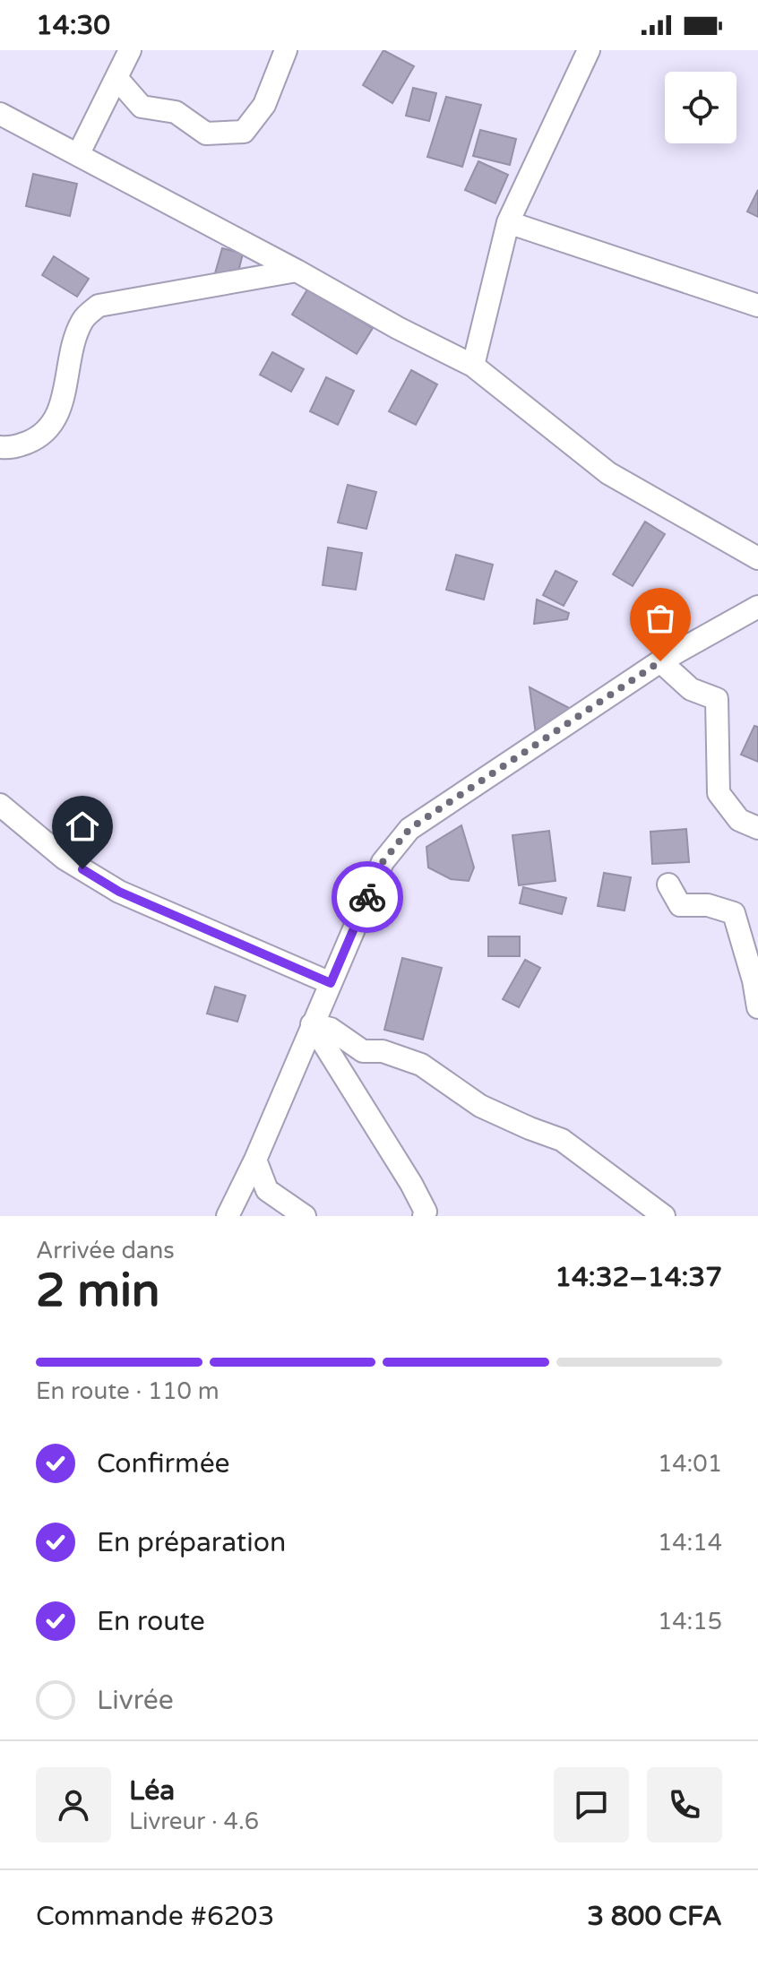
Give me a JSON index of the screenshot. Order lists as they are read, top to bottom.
{
  "page": {
    "status": "14:30",
    "heading": ["2 min", "Arrivée dans", "14:32–14:37"],
    "panel": [
      "Léa",
      "Livreur · 4.6",
      "Commande #6203",
      "3 800 CFA"
    ],
    "bar": "En route · 110 m",
    "list": [
      ["Confirmée", "14:01"],
      ["En préparation", "14:14"],
      ["En route", "14:15"],
      "Livrée"
    ]
  }
}
